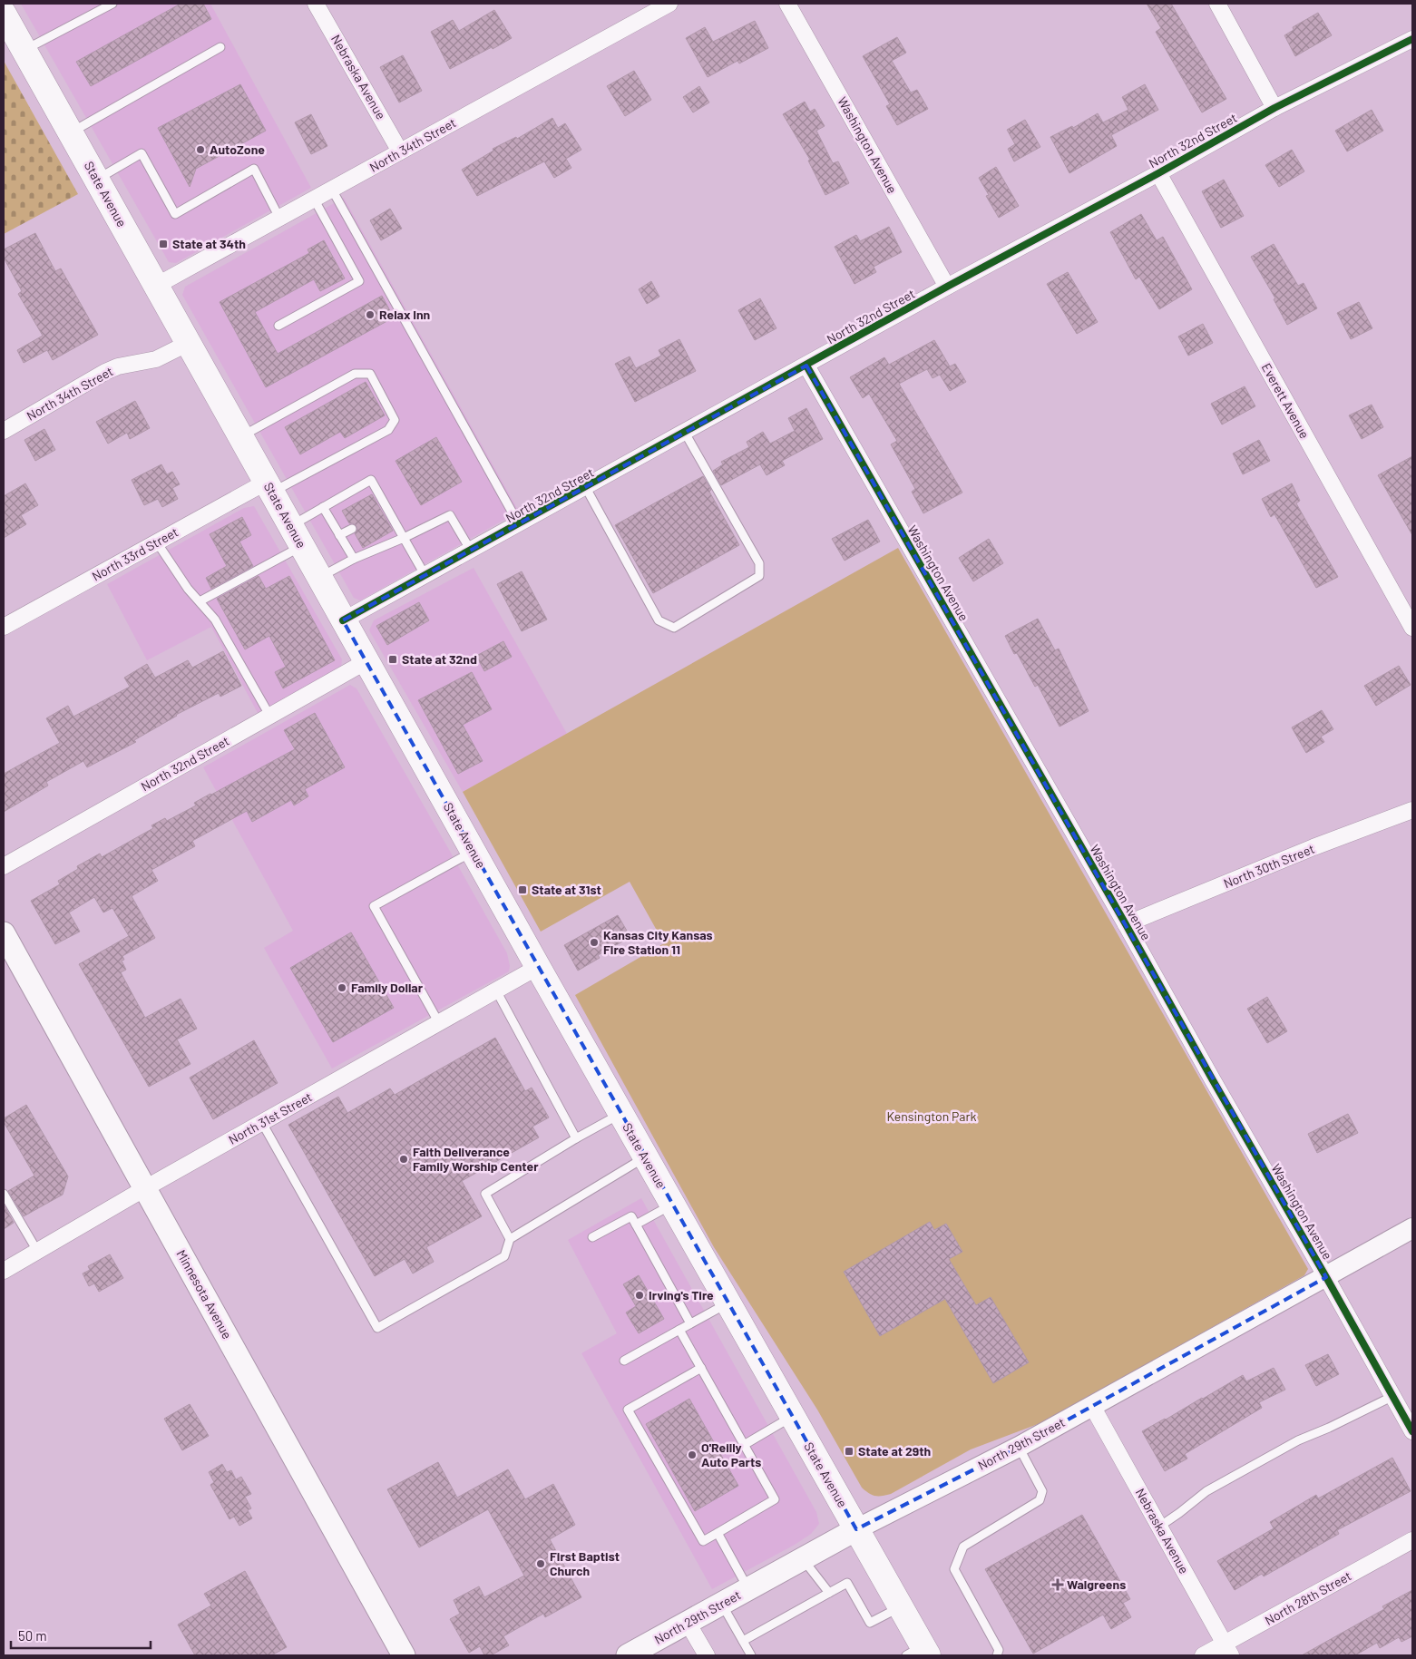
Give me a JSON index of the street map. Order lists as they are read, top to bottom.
{
  "streets": {
    "main road": ["State Avenue", "Minnesota Avenue", "North 29th Street"],
    "street": [
      "Nebraska Avenue",
      "North 32nd Street",
      "North 34th Street",
      "Washington Avenue",
      "Everett Avenue",
      "North 33rd Street",
      "North 30th Street",
      "North 31st Street",
      "North 28th Street"
    ]
  },
  "crossings": [
    ["Nebraska Avenue", "North 34th Street"],
    ["Nebraska Avenue", "North 29th Street"],
    ["Nebraska Avenue", "North 28th Street"],
    ["North 32nd Street", "Washington Avenue"],
    ["North 32nd Street", "State Avenue"],
    ["North 32nd Street", "Everett Avenue"],
    ["North 34th Street", "State Avenue"],
    ["Washington Avenue", "North 30th Street"],
    ["Washington Avenue", "North 29th Street"],
    ["State Avenue", "North 33rd Street"],
    ["State Avenue", "North 31st Street"],
    ["State Avenue", "North 29th Street"],
    ["North 31st Street", "Minnesota Avenue"]
  ],
  "parks": ["Kensington Park"],
  "places": {
    "other": [
      "AutoZone",
      "Relax Inn",
      "Kansas City Kansas Fire Station 11",
      "Family Dollar",
      "Faith Deliverance Family Worship Center",
      "Irving's Tire",
      "O'Reilly Auto Parts",
      "First Baptist Church"
    ],
    "transit": [
      "State at 34th",
      "State at 32nd",
      "State at 31st",
      "State at 29th"
    ],
    "health": ["Walgreens"]
  },
  "scale_bar": "50 m"
}
